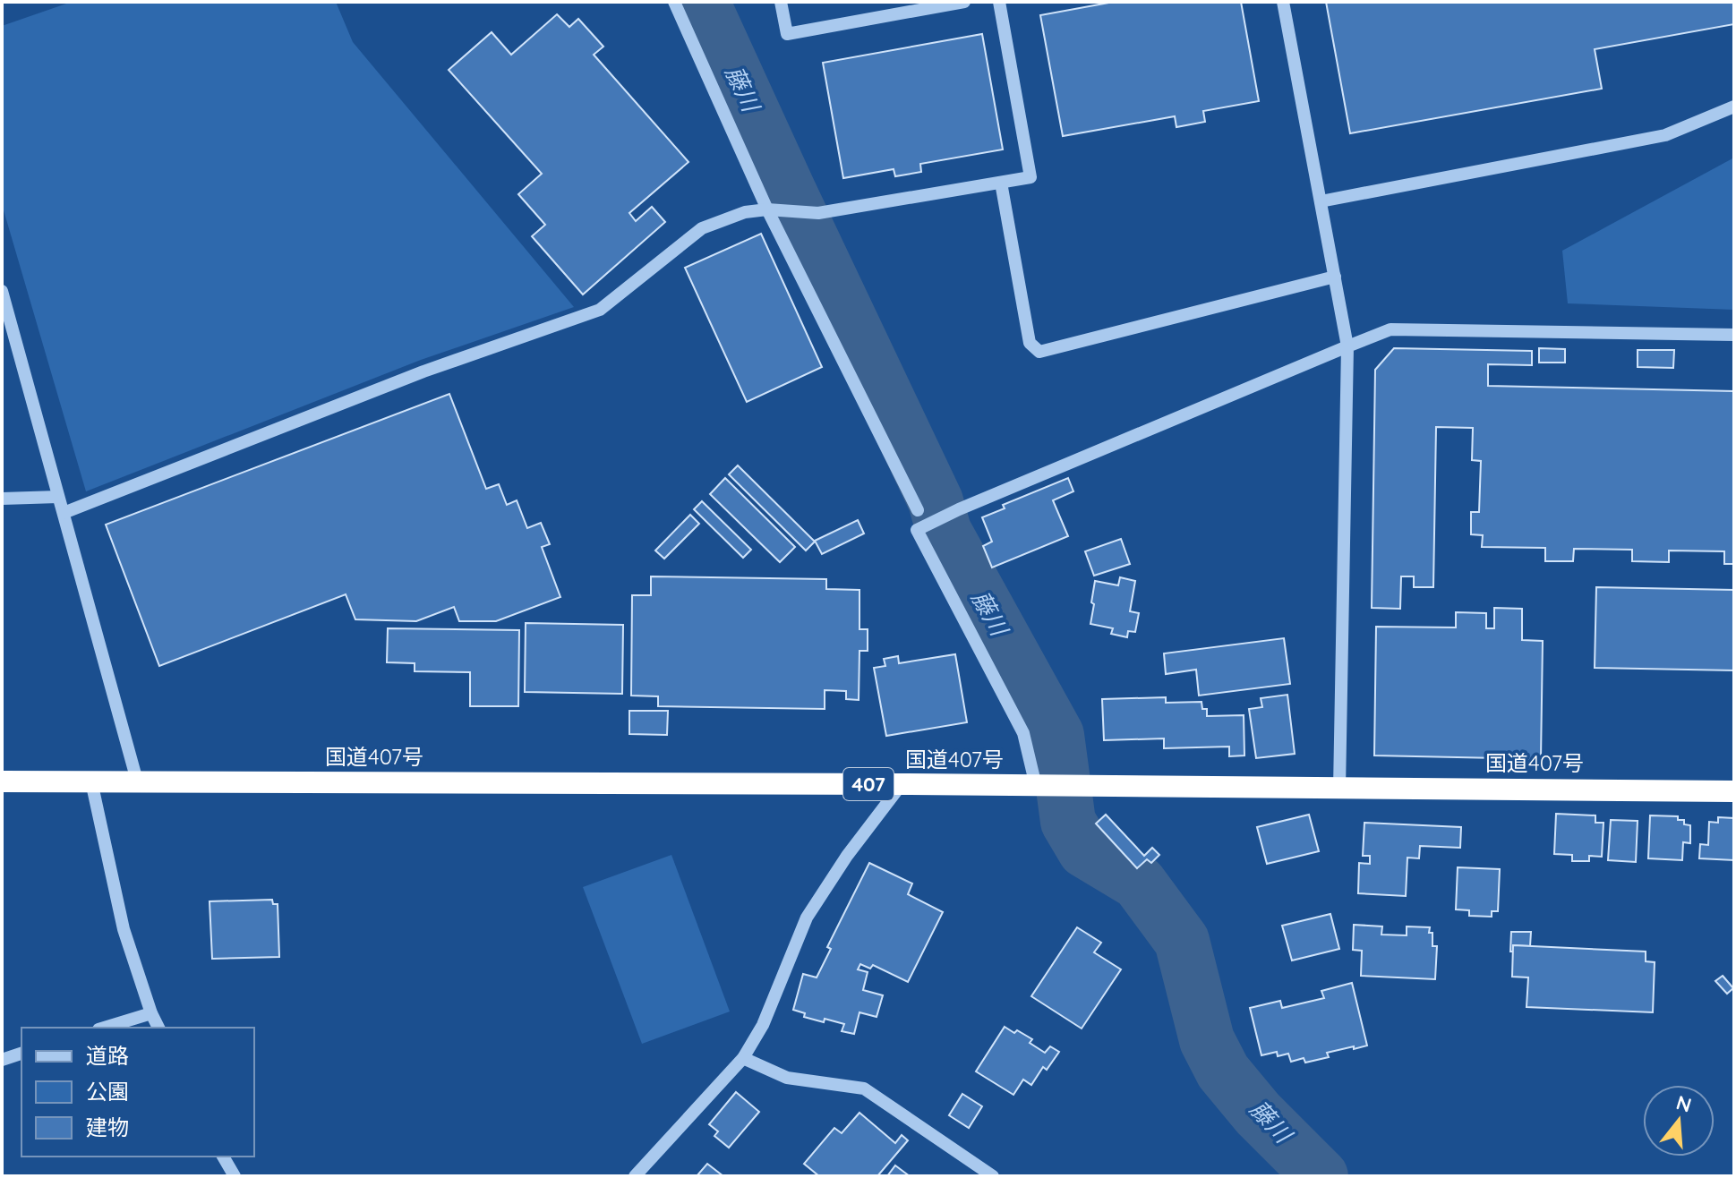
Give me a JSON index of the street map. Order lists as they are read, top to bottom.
{
  "streets": {
    "highway": ["国道407号", "407"]
  },
  "water": ["藤川"],
  "legend": ["道路", "公園", "建物"],
  "north": "top"
}
